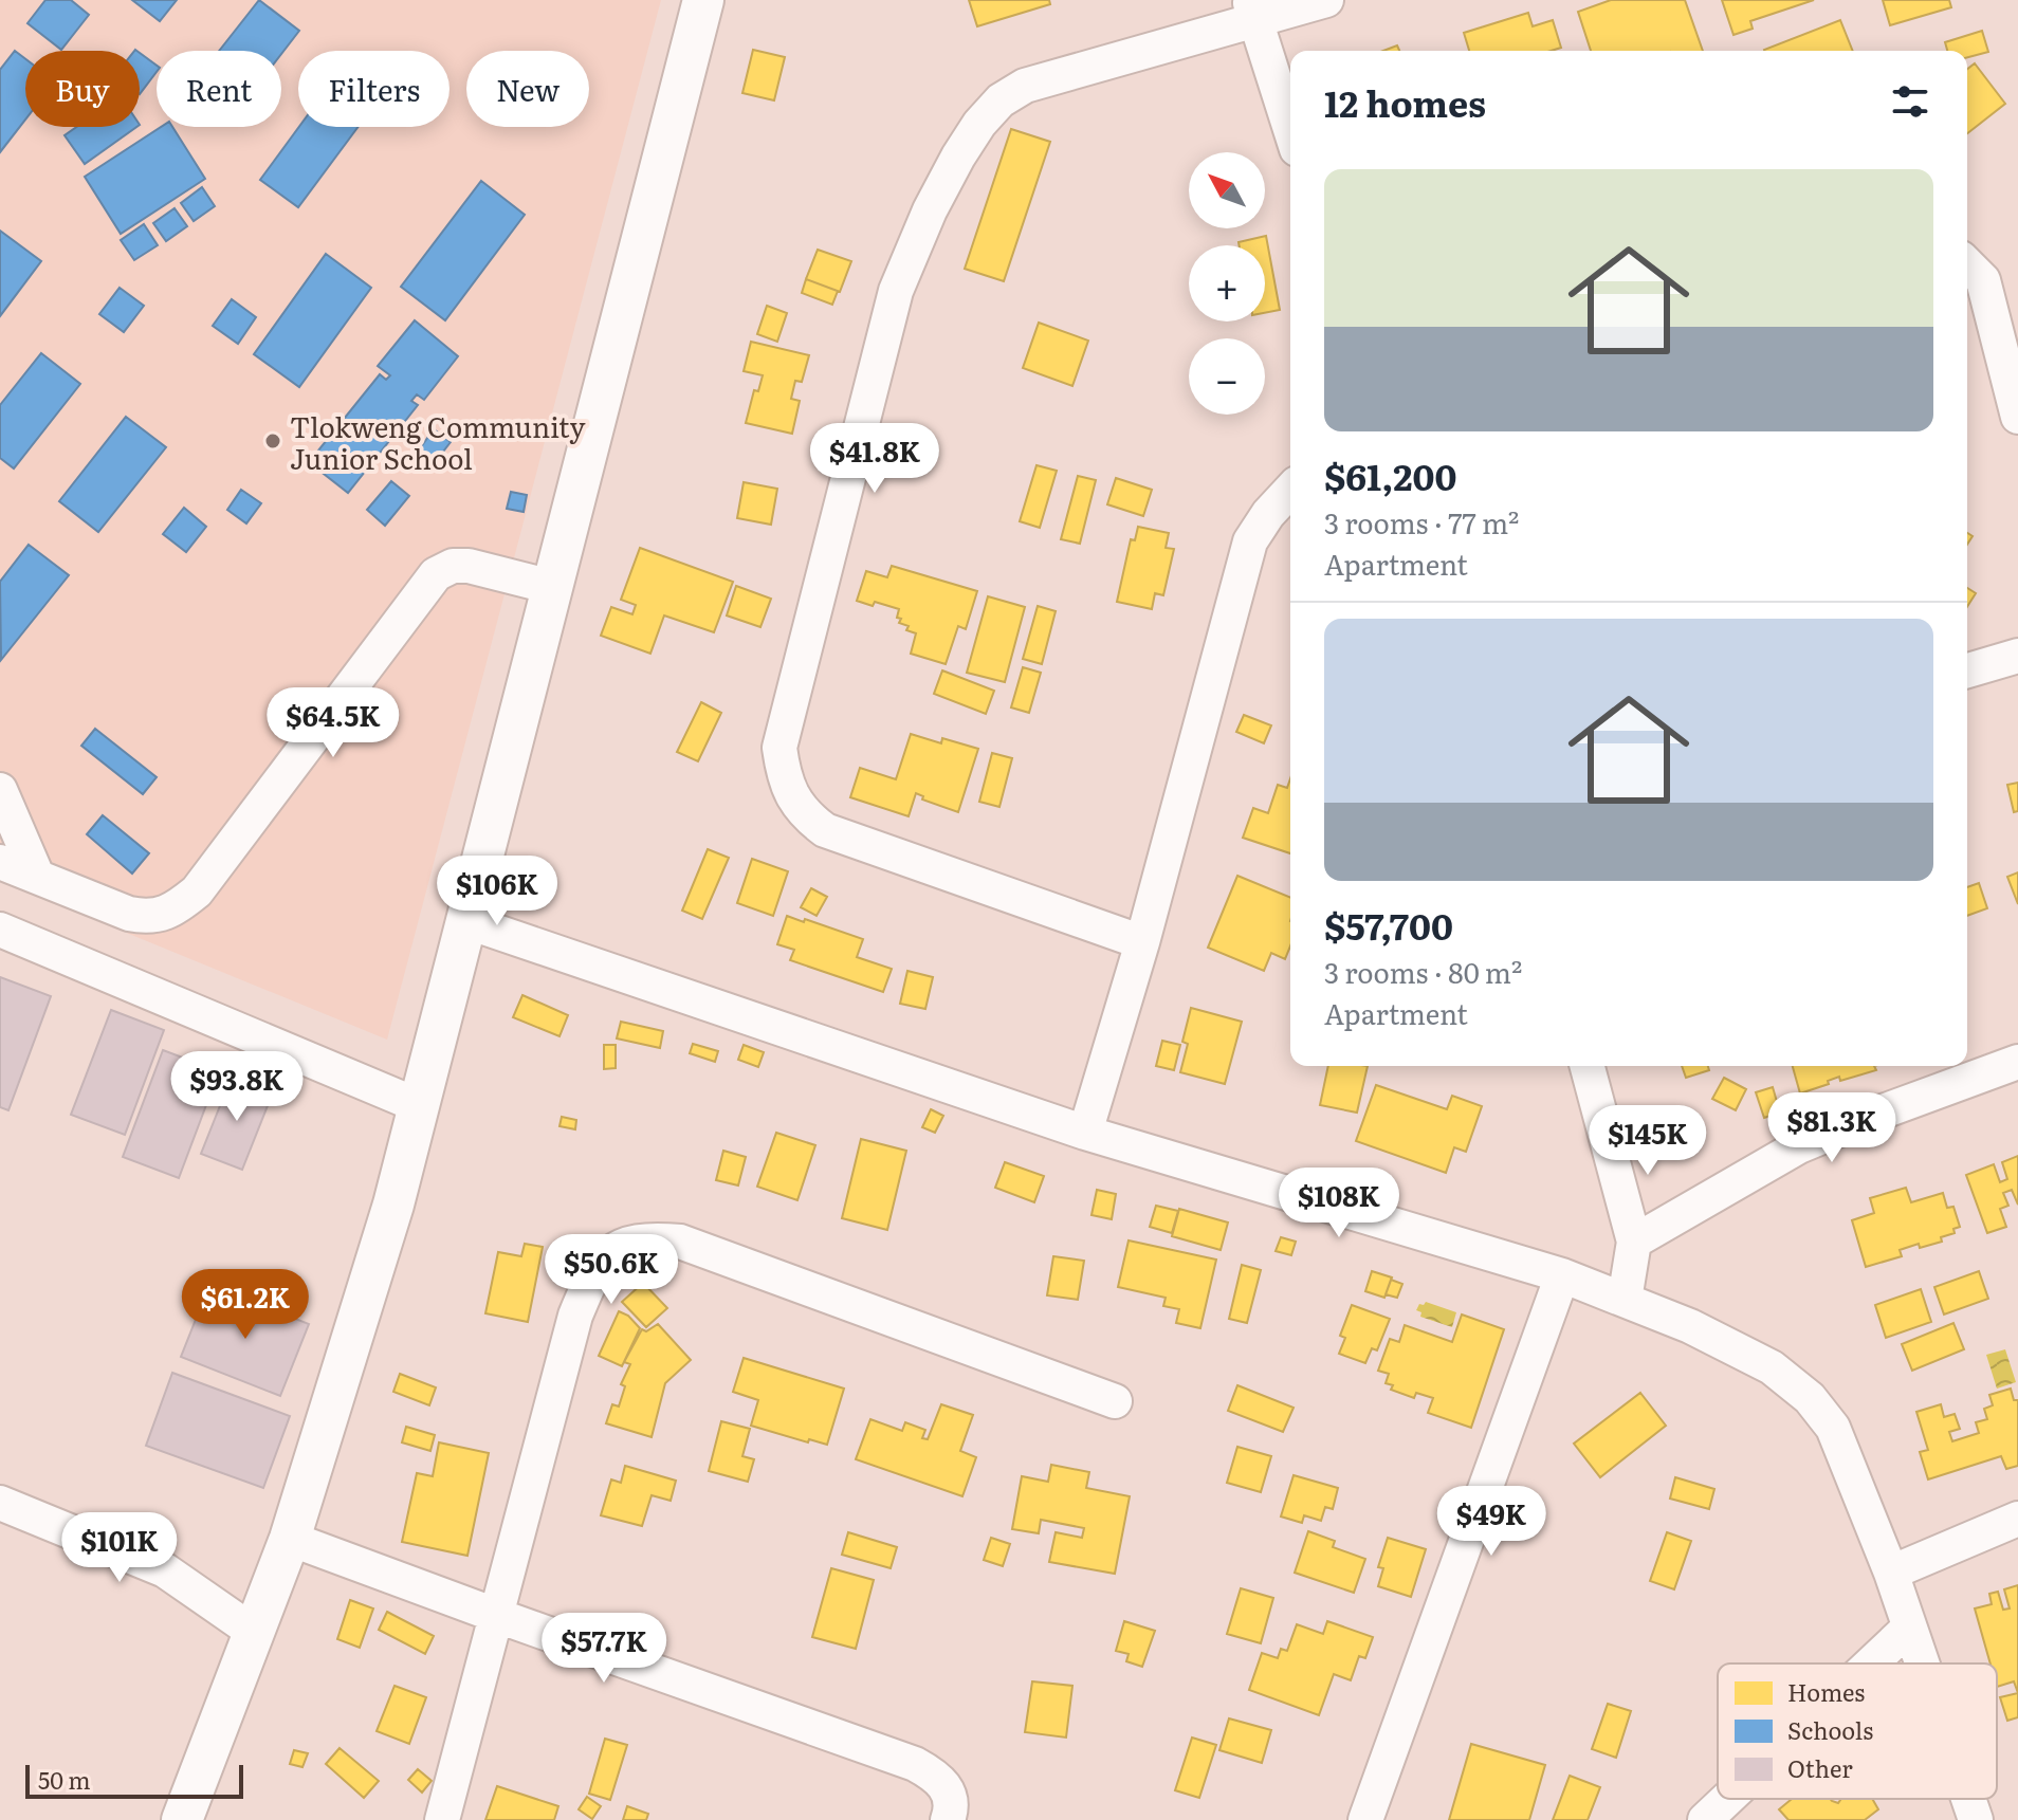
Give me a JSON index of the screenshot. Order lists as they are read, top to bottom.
{
  "places": ["Tlokweng Community Junior School"],
  "legend": ["Homes", "Schools", "Other"],
  "scale_bar": "50 m",
  "north": "top left",
  "page": {
    "chip": [
      "Buy",
      "Rent",
      "Filters",
      "New"
    ],
    "heading": "12 homes",
    "map_buttons": ["+", "−"],
    "list": [
      {
        "name": "$61,200",
        "note": "3 rooms · 77 m² · Apartment"
      },
      {
        "name": "$57,700",
        "note": "3 rooms · 80 m² · Apartment"
      }
    ],
    "price": [
      "$41.8K",
      "$64.5K",
      "$106K",
      "$93.8K",
      "$81.3K",
      "$145K",
      "$108K",
      "$50.6K",
      "$61.2K",
      "$49K",
      "$101K",
      "$57.7K"
    ],
    "scale": "50 m"
  }
}
